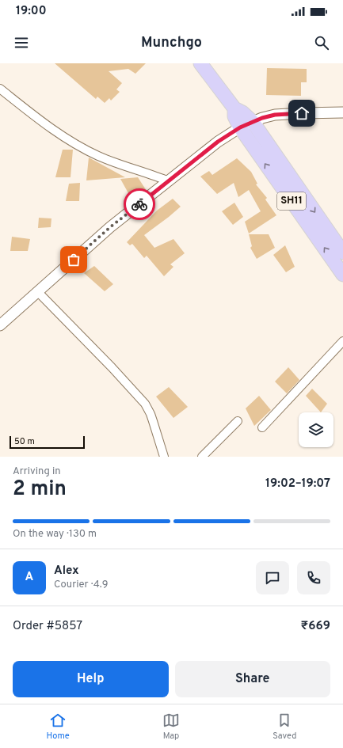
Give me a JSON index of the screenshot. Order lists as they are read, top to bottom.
{
  "streets": {
    "main road": ["SH11"]
  },
  "scale_bar": "50 m",
  "page": {
    "status": "19:00",
    "header": "Munchgo",
    "scale": "50 m",
    "heading": ["2 min", "Arriving in", "19:02–19:07"],
    "panel": [
      "Alex",
      "Courier · 4.9",
      "Order #5857",
      "₹669"
    ],
    "bar": "On the way · 130 m",
    "round": "A",
    "buttons": ["Help", "Share"],
    "tabs": ["Home", "Map", "Saved"]
  }
}
